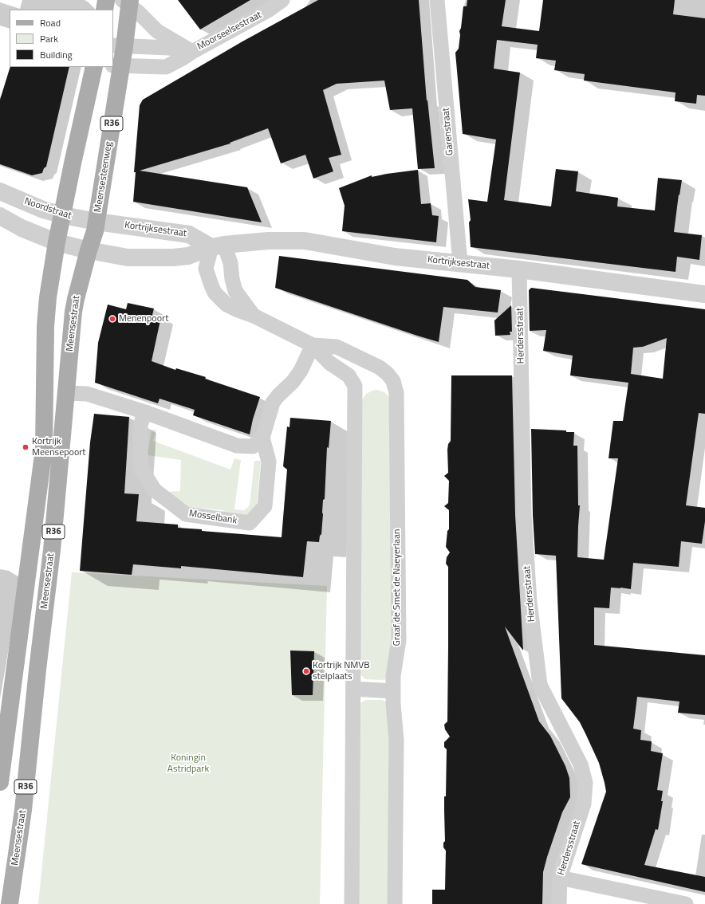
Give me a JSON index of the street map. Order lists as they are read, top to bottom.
{
  "streets": {
    "main road": ["R36", "Meensesteenweg", "Meensestraat"],
    "street": [
      "Moorseelsestraat",
      "Garenstraat",
      "Noordstraat",
      "Kortrijksestraat",
      "Herdersstraat",
      "Mosselbank",
      "Graaf de Smet de Naeyerlaan"
    ]
  },
  "crossings": [
    ["Moorseelsestraat", "Meensesteenweg"],
    ["R36", "Noordstraat"],
    ["Garenstraat", "Kortrijksestraat"],
    ["Meensesteenweg", "Noordstraat"],
    ["Meensesteenweg", "Kortrijksestraat"],
    ["Meensesteenweg", "Meensestraat"],
    ["Noordstraat", "Kortrijksestraat"],
    ["Noordstraat", "Meensestraat"],
    ["Kortrijksestraat", "Meensestraat"],
    ["Kortrijksestraat", "Herdersstraat"],
    ["Kortrijksestraat", "Graaf de Smet de Naeyerlaan"]
  ],
  "parks": ["Koningin Astridpark"],
  "places": ["Menenpoort", "Kortrijk Meensepoort", "Kortrijk NMVB stelplaats"],
  "legend": ["Road", "Park", "Building"]
}
